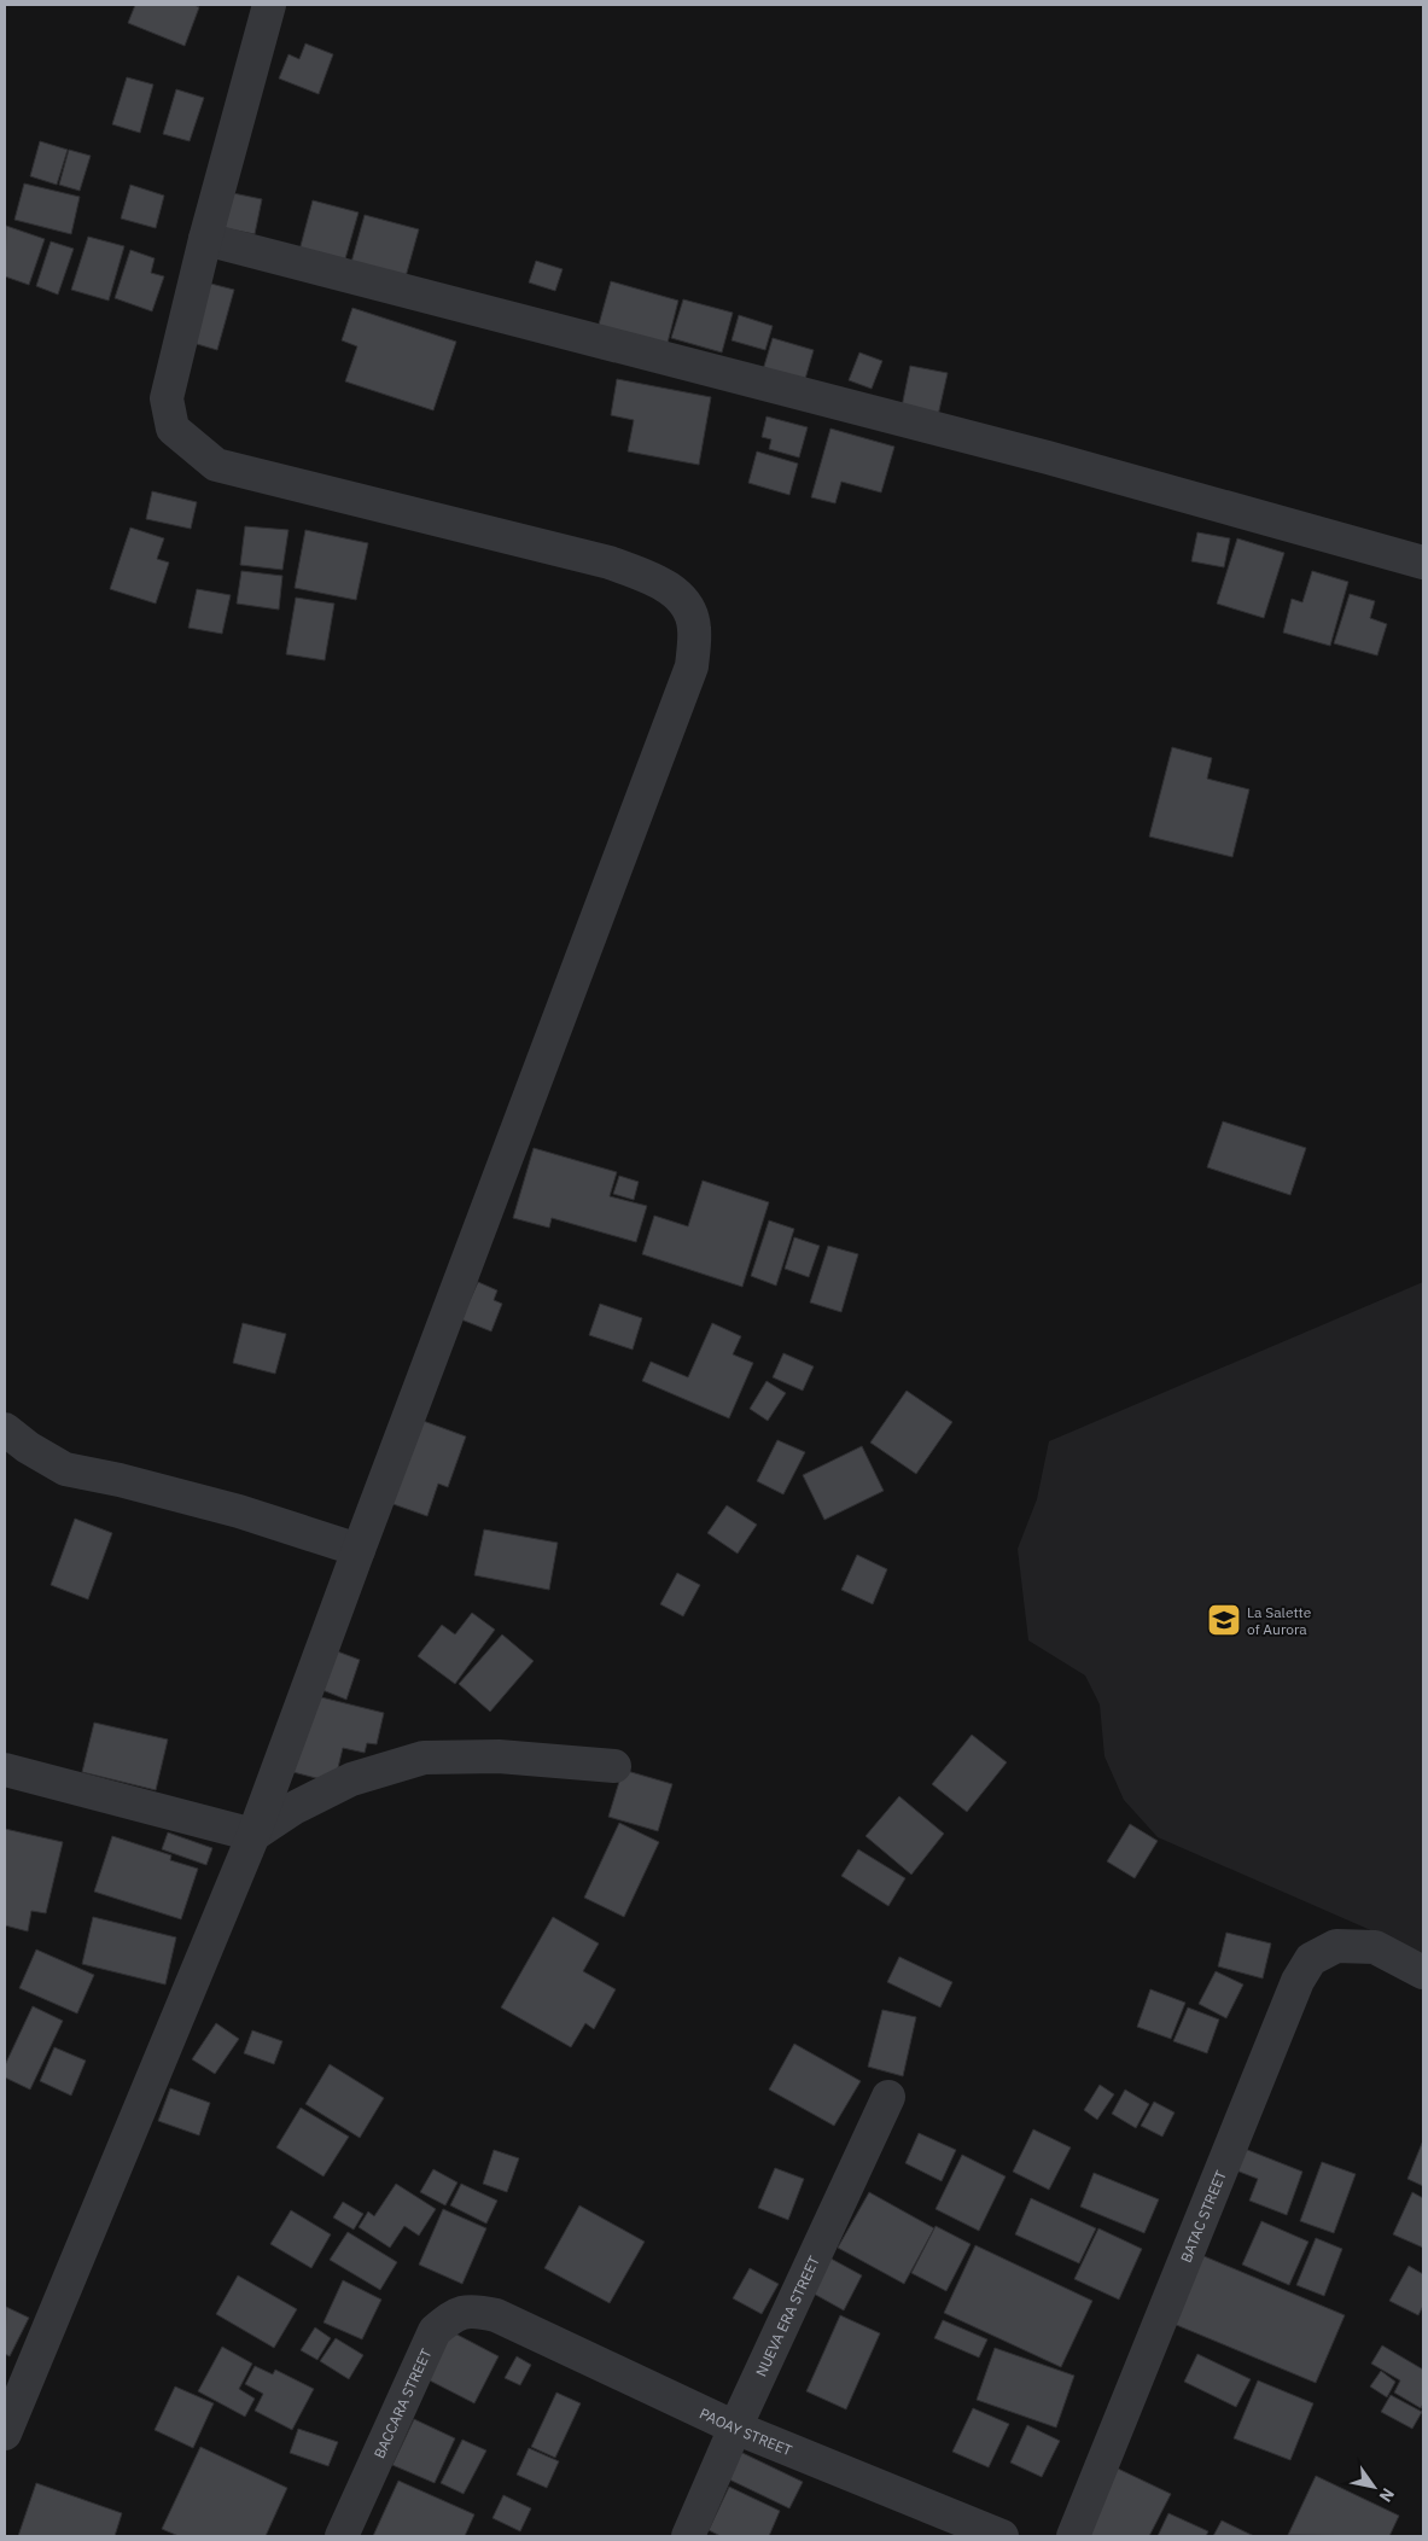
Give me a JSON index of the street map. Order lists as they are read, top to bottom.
{
  "streets": {
    "street": [
      "BATAC STREET",
      "NUEVA ERA STREET",
      "BACCARA STREET",
      "PAOAY STREET"
    ]
  },
  "crossings": [
    ["NUEVA ERA STREET", "PAOAY STREET"],
    ["BACCARA STREET", "PAOAY STREET"]
  ],
  "places": {
    "school or university": ["La Salette of Aurora"]
  },
  "north": "bottom right"
}
